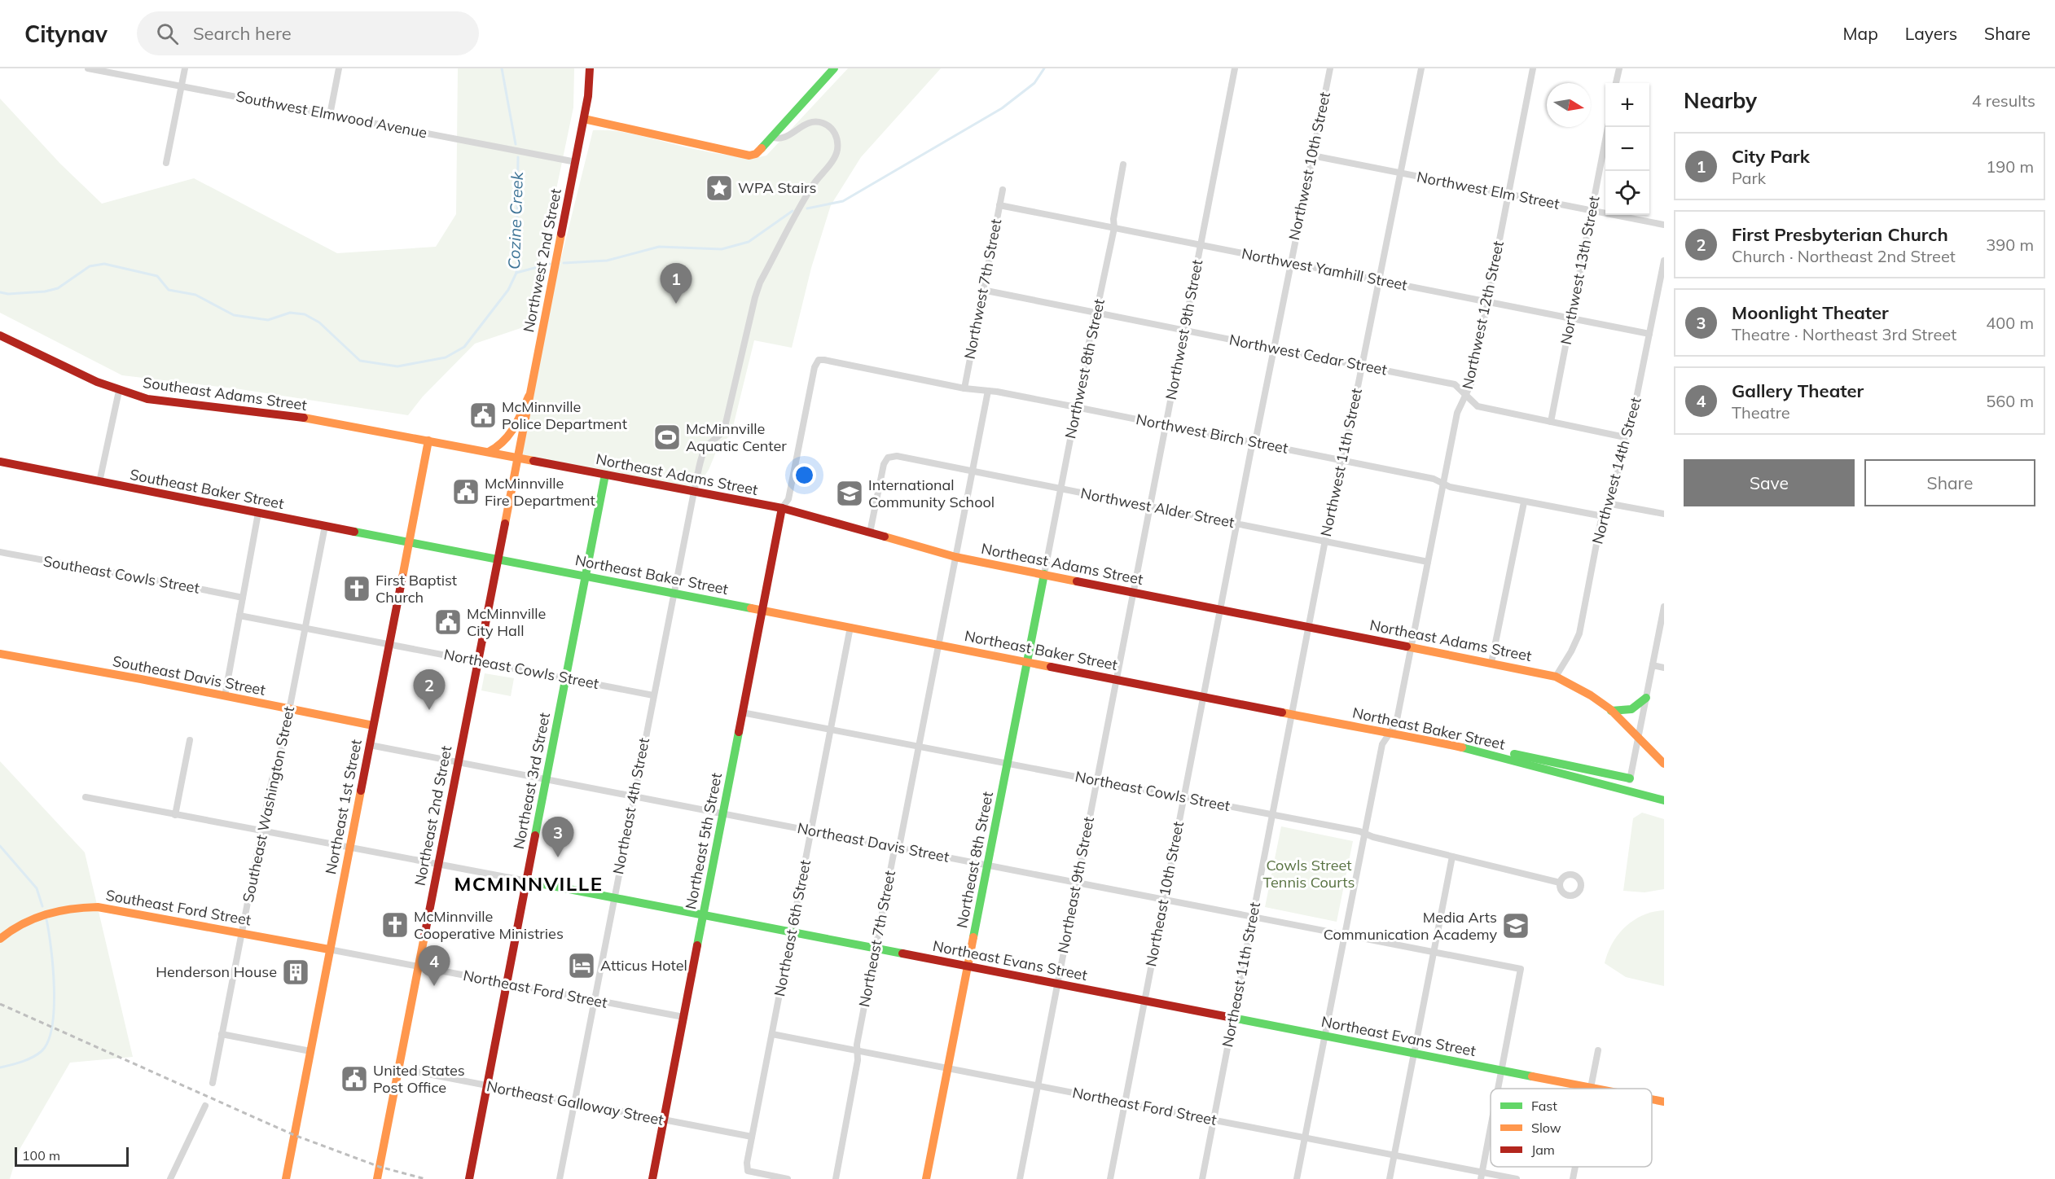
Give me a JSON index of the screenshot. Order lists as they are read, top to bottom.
{
  "streets": {
    "main road": [
      "Northwest 2nd Street",
      "Southeast Adams Street",
      "Northeast Adams Street",
      "Southeast Baker Street",
      "Northeast Baker Street",
      "Southeast Davis Street",
      "Northeast 3rd Street",
      "Northeast 1st Street",
      "Northeast 2nd Street",
      "Northeast 5th Street",
      "Northeast 8th Street",
      "Southeast Ford Street",
      "Northeast Evans Street"
    ],
    "street": [
      "Southwest Elmwood Avenue",
      "Northwest 10th Street",
      "Northwest Elm Street",
      "Northwest Yamhill Street",
      "Northwest 13th Street",
      "Northwest 7th Street",
      "Northwest 12th Street",
      "Northwest 9th Street",
      "Northwest Cedar Street",
      "Northwest 8th Street",
      "Northwest Birch Street",
      "Northwest 11th Street",
      "Northwest 14th Street",
      "Northwest Alder Street",
      "Southeast Cowls Street",
      "Northeast Cowls Street",
      "Southeast Washington Street",
      "Northeast 4th Street",
      "Northeast Davis Street",
      "Northeast 9th Street",
      "Northeast 10th Street",
      "Northeast 6th Street",
      "Northeast 7th Street",
      "Northeast 11th Street",
      "Northeast Ford Street",
      "Northeast Galloway Street"
    ]
  },
  "crossings": [
    ["Southwest Elmwood Avenue", "Northwest 2nd Street"],
    ["Northwest 10th Street", "Northwest Elm Street"],
    ["Northwest 10th Street", "Northwest Yamhill Street"],
    ["Northwest 10th Street", "Northwest Cedar Street"],
    ["Northwest 10th Street", "Northwest Birch Street"],
    ["Northwest 10th Street", "Northeast Adams Street"],
    ["Northwest 10th Street", "Northwest Alder Street"],
    ["Northwest 10th Street", "Northeast 10th Street"],
    ["Northwest Elm Street", "Northwest 13th Street"],
    ["Northwest Elm Street", "Northwest 12th Street"],
    ["Northwest Elm Street", "Northwest 11th Street"],
    ["Northwest 2nd Street", "Northeast Adams Street"],
    ["Northwest 2nd Street", "Northeast 2nd Street"],
    ["Northwest Yamhill Street", "Northwest 13th Street"],
    ["Northwest Yamhill Street", "Northwest 7th Street"],
    ["Northwest Yamhill Street", "Northwest 12th Street"],
    ["Northwest Yamhill Street", "Northwest 9th Street"],
    ["Northwest Yamhill Street", "Northwest 8th Street"],
    ["Northwest Yamhill Street", "Northwest 11th Street"],
    ["Northwest Yamhill Street", "Northwest 14th Street"],
    ["Northwest 13th Street", "Northwest Cedar Street"],
    ["Northwest 7th Street", "Northwest Cedar Street"],
    ["Northwest 7th Street", "Northwest Birch Street"],
    ["Northwest 12th Street", "Northwest Cedar Street"],
    ["Northwest 12th Street", "Northwest Birch Street"],
    ["Northwest 12th Street", "Northeast Adams Street"],
    ["Northwest 12th Street", "Northwest Alder Street"],
    ["Northwest 12th Street", "Northeast Baker Street"],
    ["Northwest 12th Street", "Northeast Cowls Street"],
    ["Northwest 12th Street", "Northeast Davis Street"],
    ["Northwest 12th Street", "Northeast Evans Street"],
    ["Northwest 12th Street", "Northeast Ford Street"],
    ["Northwest 9th Street", "Northwest Cedar Street"],
    ["Northwest 9th Street", "Northwest Birch Street"],
    ["Northwest 9th Street", "Northeast Adams Street"],
    ["Northwest 9th Street", "Northwest Alder Street"],
    ["Northwest 9th Street", "Northeast 9th Street"],
    ["Northwest Cedar Street", "Northwest 8th Street"],
    ["Northwest Cedar Street", "Northwest 11th Street"],
    ["Northwest Cedar Street", "Northwest 14th Street"],
    ["Northwest 8th Street", "Northwest Birch Street"],
    ["Northwest 8th Street", "Northeast Adams Street"],
    ["Northwest 8th Street", "Northwest Alder Street"],
    ["Northwest 8th Street", "Northeast 8th Street"],
    ["Southeast Adams Street", "Northeast Adams Street"],
    ["Southeast Adams Street", "Northeast 1st Street"],
    ["Northwest Birch Street", "Northwest 11th Street"],
    ["Northwest Birch Street", "Northwest 14th Street"],
    ["Northwest Birch Street", "Northeast Adams Street"],
    ["Northwest Birch Street", "Northeast 5th Street"],
    ["Northwest 11th Street", "Northeast Adams Street"],
    ["Northwest 11th Street", "Northwest Alder Street"],
    ["Northwest 11th Street", "Northeast 11th Street"],
    ["Northwest 14th Street", "Northeast Adams Street"],
    ["Northeast Adams Street", "Northwest Alder Street"],
    ["Northeast Adams Street", "Northeast 3rd Street"],
    ["Northeast Adams Street", "Northeast 4th Street"],
    ["Northeast Adams Street", "Northeast 1st Street"],
    ["Northeast Adams Street", "Northeast 2nd Street"],
    ["Northeast Adams Street", "Northeast 5th Street"],
    ["Northeast Adams Street", "Northeast 8th Street"],
    ["Northeast Adams Street", "Northeast 9th Street"],
    ["Northeast Adams Street", "Northeast 10th Street"],
    ["Northeast Adams Street", "Northeast 7th Street"],
    ["Northeast Adams Street", "Northeast 11th Street"],
    ["Southeast Baker Street", "Northeast Baker Street"],
    ["Southeast Baker Street", "Southeast Washington Street"],
    ["Southeast Baker Street", "Northeast 1st Street"],
    ["Northeast Baker Street", "Northeast 3rd Street"],
    ["Northeast Baker Street", "Northeast 4th Street"],
    ["Northeast Baker Street", "Northeast 1st Street"],
    ["Northeast Baker Street", "Northeast 2nd Street"],
    ["Northeast Baker Street", "Northeast 5th Street"],
    ["Northeast Baker Street", "Northeast 8th Street"],
    ["Northeast Baker Street", "Northeast 9th Street"],
    ["Northeast Baker Street", "Northeast 10th Street"],
    ["Northeast Baker Street", "Northeast 6th Street"],
    ["Northeast Baker Street", "Northeast 7th Street"],
    ["Northeast Baker Street", "Northeast 11th Street"],
    ["Northeast Cowls Street", "Northeast 3rd Street"],
    ["Northeast Cowls Street", "Northeast 4th Street"],
    ["Northeast Cowls Street", "Northeast 1st Street"],
    ["Northeast Cowls Street", "Northeast 2nd Street"],
    ["Northeast Cowls Street", "Northeast 5th Street"],
    ["Northeast Cowls Street", "Northeast 8th Street"],
    ["Northeast Cowls Street", "Northeast 9th Street"],
    ["Northeast Cowls Street", "Northeast 10th Street"],
    ["Northeast Cowls Street", "Northeast 6th Street"],
    ["Northeast Cowls Street", "Northeast 7th Street"],
    ["Northeast Cowls Street", "Northeast 11th Street"],
    ["Southeast Davis Street", "Southeast Washington Street"],
    ["Southeast Davis Street", "Northeast 1st Street"],
    ["Northeast 3rd Street", "Northeast Davis Street"],
    ["Northeast 3rd Street", "Northeast Evans Street"],
    ["Northeast 3rd Street", "Northeast Ford Street"],
    ["Northeast 3rd Street", "Northeast Galloway Street"],
    ["Southeast Washington Street", "Southeast Ford Street"],
    ["Southeast Washington Street", "Northeast Evans Street"],
    ["Northeast 4th Street", "Northeast Davis Street"],
    ["Northeast 4th Street", "Northeast Evans Street"],
    ["Northeast 4th Street", "Northeast Ford Street"],
    ["Northeast 4th Street", "Northeast Galloway Street"],
    ["Northeast 1st Street", "Northeast Davis Street"],
    ["Northeast 1st Street", "Southeast Ford Street"],
    ["Northeast 1st Street", "Northeast Evans Street"],
    ["Northeast 1st Street", "Northeast Ford Street"],
    ["Northeast 2nd Street", "Northeast Davis Street"],
    ["Northeast 2nd Street", "Northeast Evans Street"],
    ["Northeast 2nd Street", "Northeast Ford Street"],
    ["Northeast 2nd Street", "Northeast Galloway Street"],
    ["Northeast 5th Street", "Northeast Davis Street"],
    ["Northeast 5th Street", "Northeast Evans Street"],
    ["Northeast 5th Street", "Northeast Ford Street"],
    ["Northeast 5th Street", "Northeast Galloway Street"],
    ["Northeast Davis Street", "Northeast 8th Street"],
    ["Northeast Davis Street", "Northeast 9th Street"],
    ["Northeast Davis Street", "Northeast 10th Street"],
    ["Northeast Davis Street", "Northeast 6th Street"],
    ["Northeast Davis Street", "Northeast 7th Street"],
    ["Northeast Davis Street", "Northeast Evans Street"],
    ["Northeast Davis Street", "Northeast 11th Street"],
    ["Northeast 8th Street", "Northeast Evans Street"],
    ["Northeast 8th Street", "Northeast Ford Street"],
    ["Northeast 9th Street", "Northeast Evans Street"],
    ["Northeast 9th Street", "Northeast Ford Street"],
    ["Northeast 10th Street", "Northeast Evans Street"],
    ["Northeast 10th Street", "Northeast Ford Street"],
    ["Southeast Ford Street", "Northeast Ford Street"],
    ["Northeast 6th Street", "Northeast Evans Street"],
    ["Northeast 6th Street", "Northeast Ford Street"],
    ["Northeast 6th Street", "Northeast Galloway Street"],
    ["Northeast 7th Street", "Northeast Evans Street"],
    ["Northeast 7th Street", "Northeast Ford Street"],
    ["Northeast Evans Street", "Northeast 11th Street"],
    ["Northeast 11th Street", "Northeast Ford Street"]
  ],
  "districts": ["MCMINNVILLE"],
  "water": ["Cozine Creek"],
  "parks": ["Cowls Street Tennis Courts"],
  "places": {
    "place": ["WPA Stairs"],
    "public building": [
      "McMinnville Police Department",
      "McMinnville Fire Department",
      "McMinnville City Hall",
      "United States Post Office"
    ],
    "sports": ["McMinnville Aquatic Center"],
    "school or university": ["International Community School", "Media Arts Communication Academy"],
    "church": ["First Baptist Church", "McMinnville Cooperative Ministries"],
    "hotel": ["Atticus Hotel"],
    "building": ["Henderson House"]
  },
  "legend": ["Fast", "Slow", "Jam"],
  "scale_bar": "100 m",
  "north": "right",
  "page": {
    "header": "Citynav",
    "search": "Search here",
    "nav": ["Map", "Layers", "Share"],
    "heading": ["Nearby", "4 results"],
    "map_buttons": ["+", "−"],
    "list": [
      {
        "mark": "1",
        "name": "City Park",
        "note": "Park",
        "value": "190 m"
      },
      {
        "mark": "2",
        "name": "First Presbyterian Church",
        "note": "Church · Northeast 2nd Street",
        "value": "390 m"
      },
      {
        "mark": "3",
        "name": "Moonlight Theater",
        "note": "Theatre · Northeast 3rd Street",
        "value": "400 m"
      },
      {
        "mark": "4",
        "name": "Gallery Theater",
        "note": "Theatre",
        "value": "560 m"
      }
    ],
    "pins": [
      "1",
      "2",
      "3",
      "4"
    ],
    "buttons": ["Save", "Share"],
    "scale": "100 m"
  }
}
